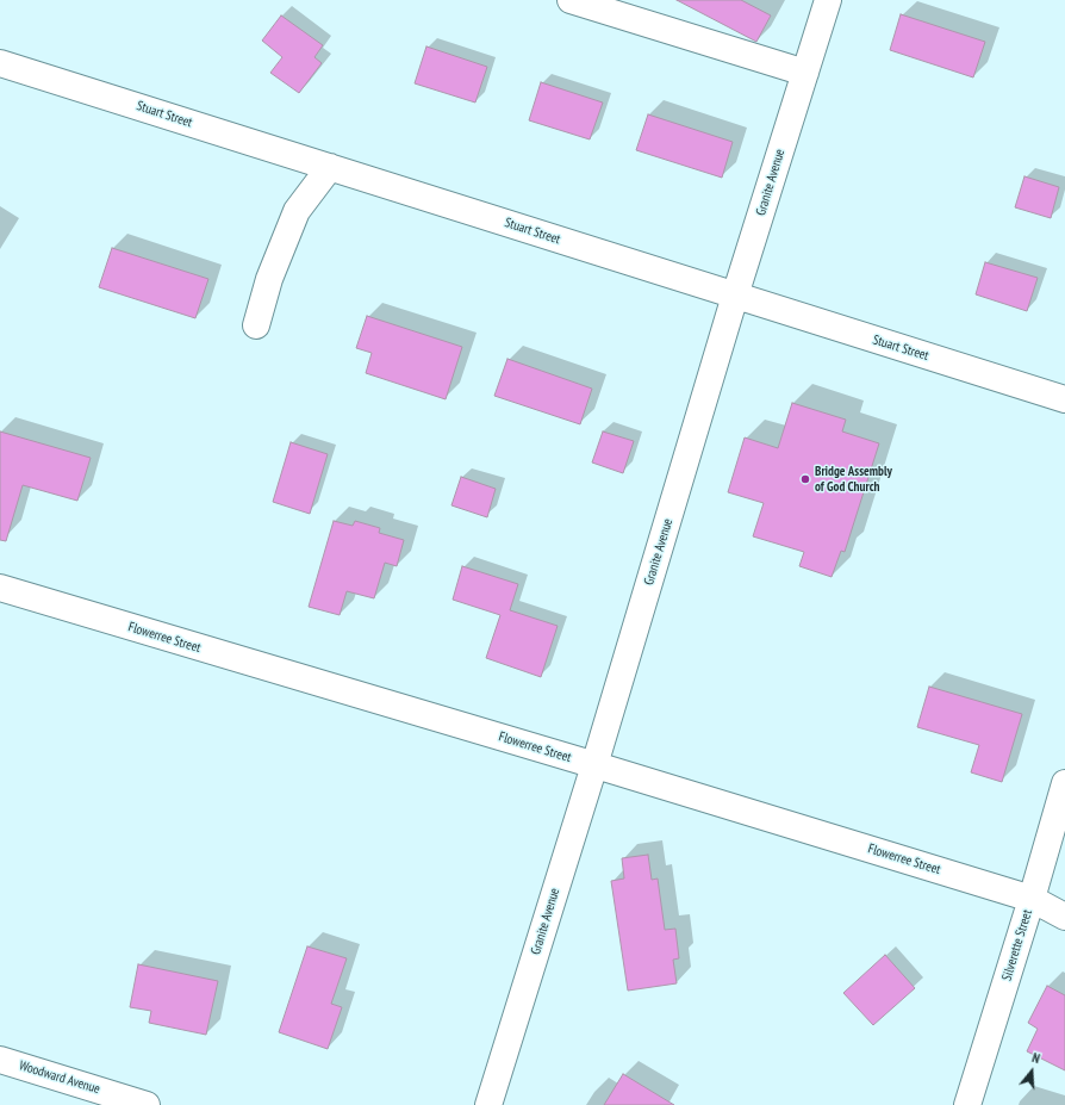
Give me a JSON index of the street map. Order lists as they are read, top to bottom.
{
  "streets": {
    "street": [
      "Stuart Street",
      "Granite Avenue",
      "Flowerree Street",
      "Silverette Street",
      "Woodward Avenue"
    ]
  },
  "crossings": [
    ["Stuart Street", "Granite Avenue"],
    ["Granite Avenue", "Flowerree Street"],
    ["Flowerree Street", "Silverette Street"]
  ],
  "places": ["Bridge Assembly of God Church"],
  "north": "top"
}
